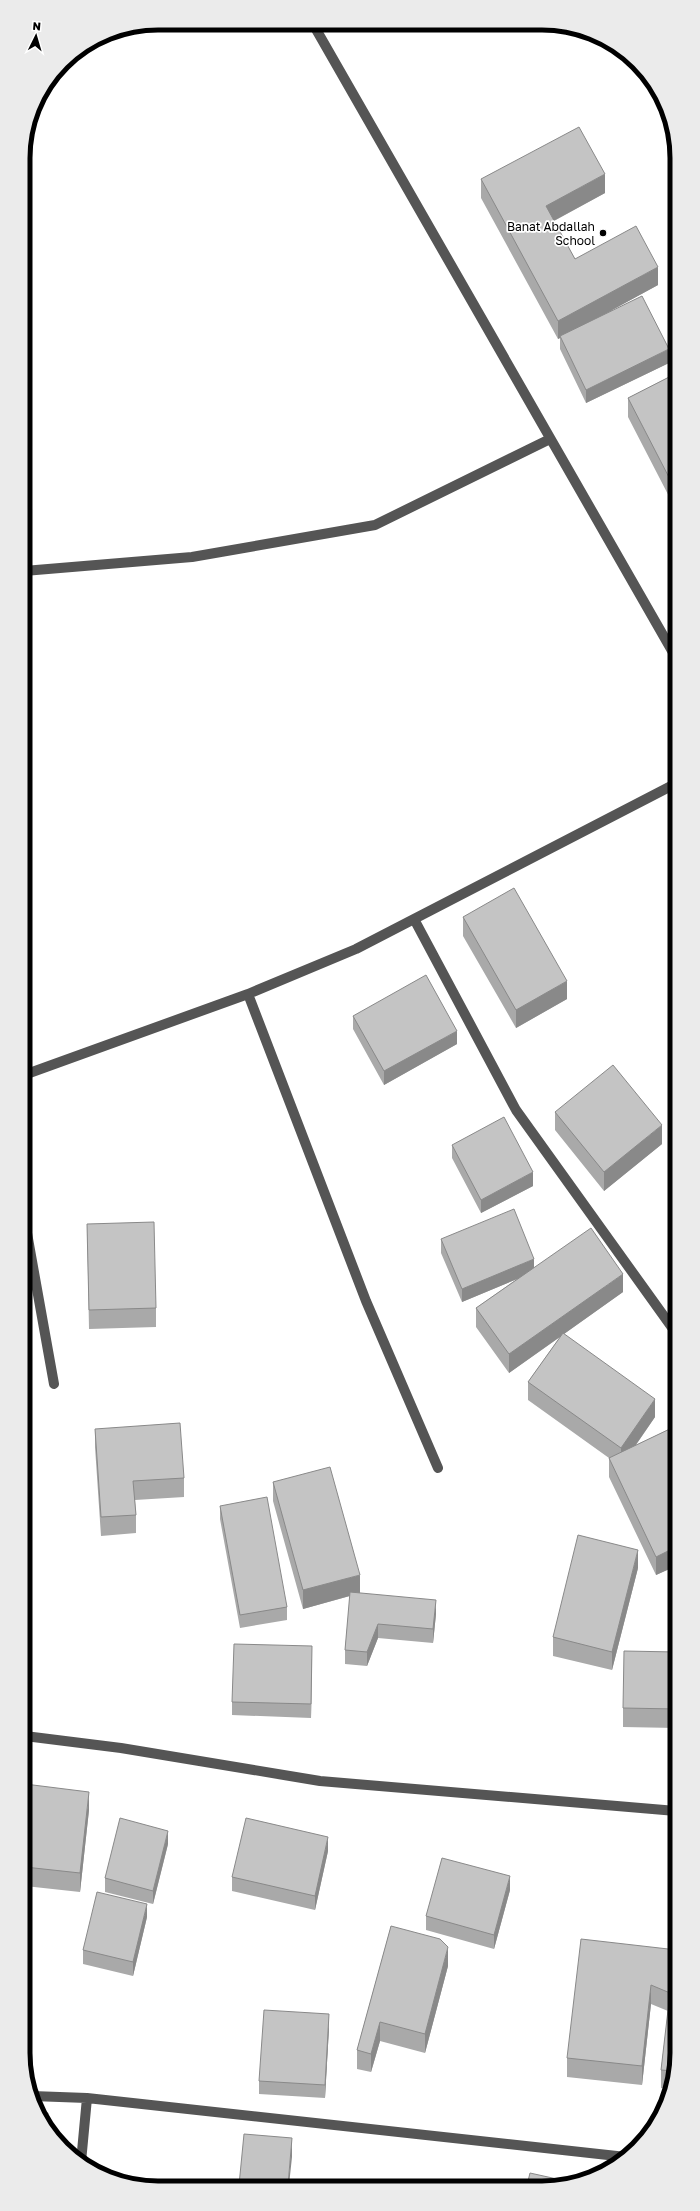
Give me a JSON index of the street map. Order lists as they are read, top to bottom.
{
  "places": ["Banat Abdallah School"],
  "north": "top"
}
